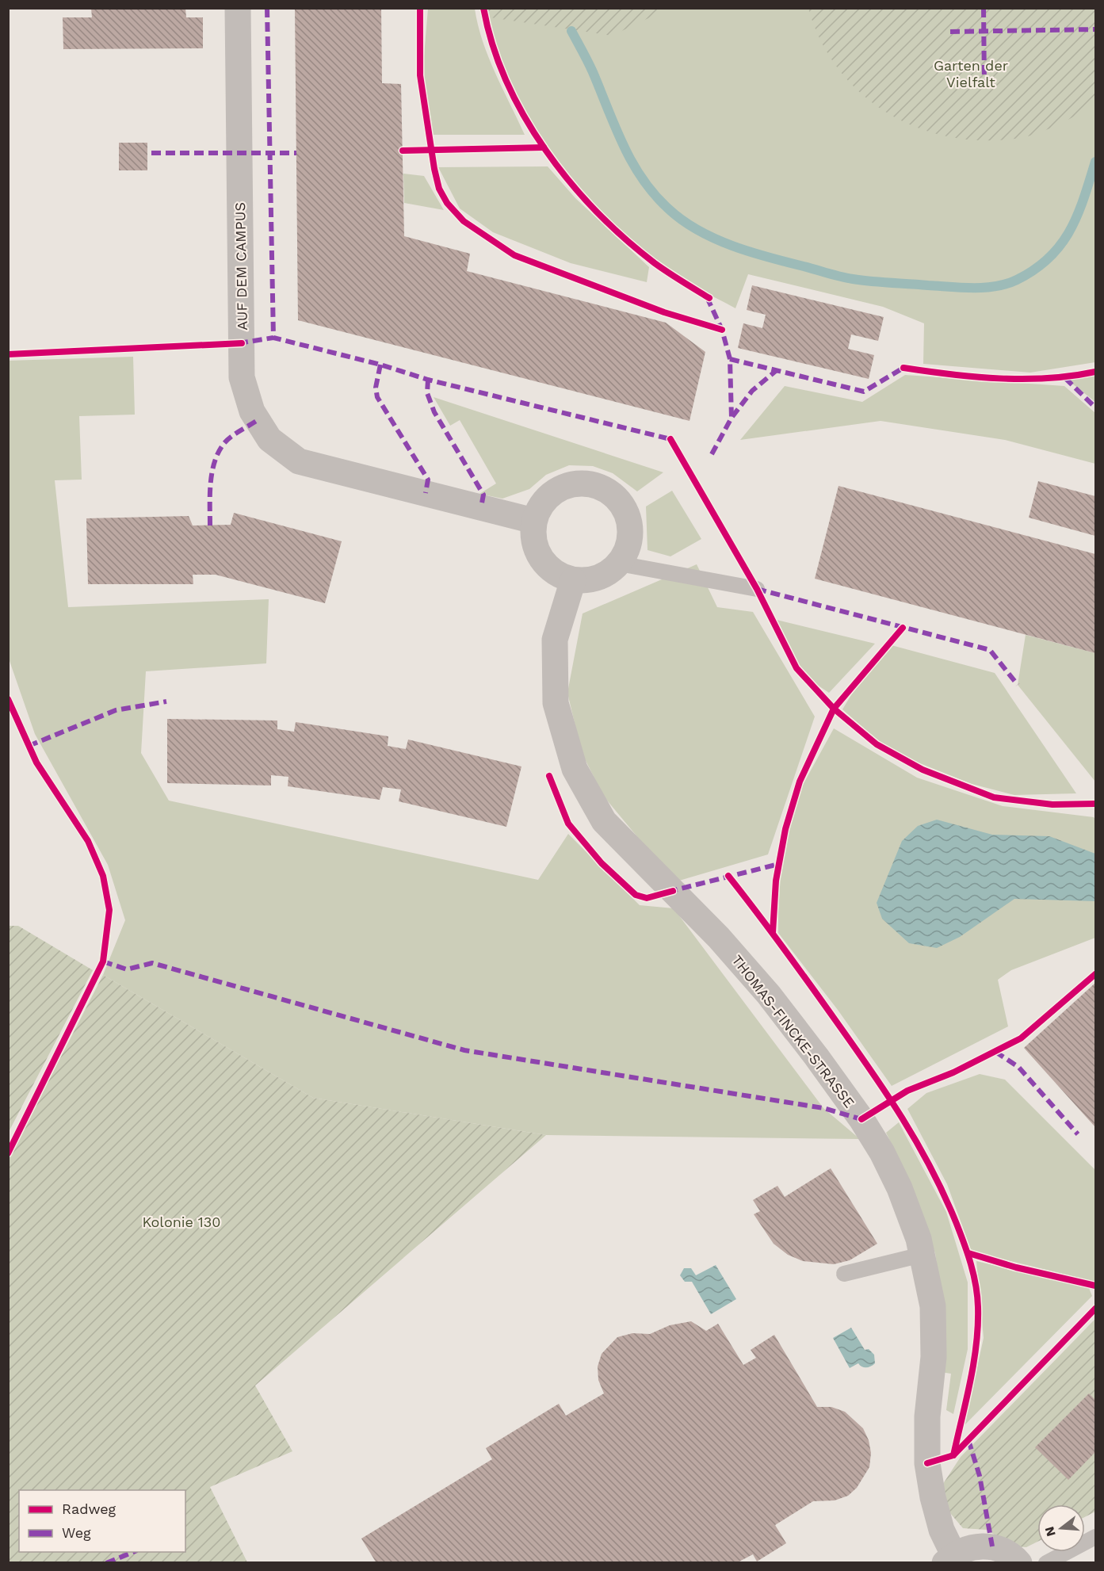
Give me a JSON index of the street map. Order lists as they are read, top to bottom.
{
  "streets": {
    "street": ["AUF DEM CAMPUS", "THOMAS-FINCKE-STRASSE"]
  },
  "crossings": [
    ["AUF DEM CAMPUS", "THOMAS-FINCKE-STRASSE"]
  ],
  "parks": ["Garten der Vielfalt", "Kolonie 130"],
  "legend": ["Radweg", "Weg"],
  "north": "left"
}
